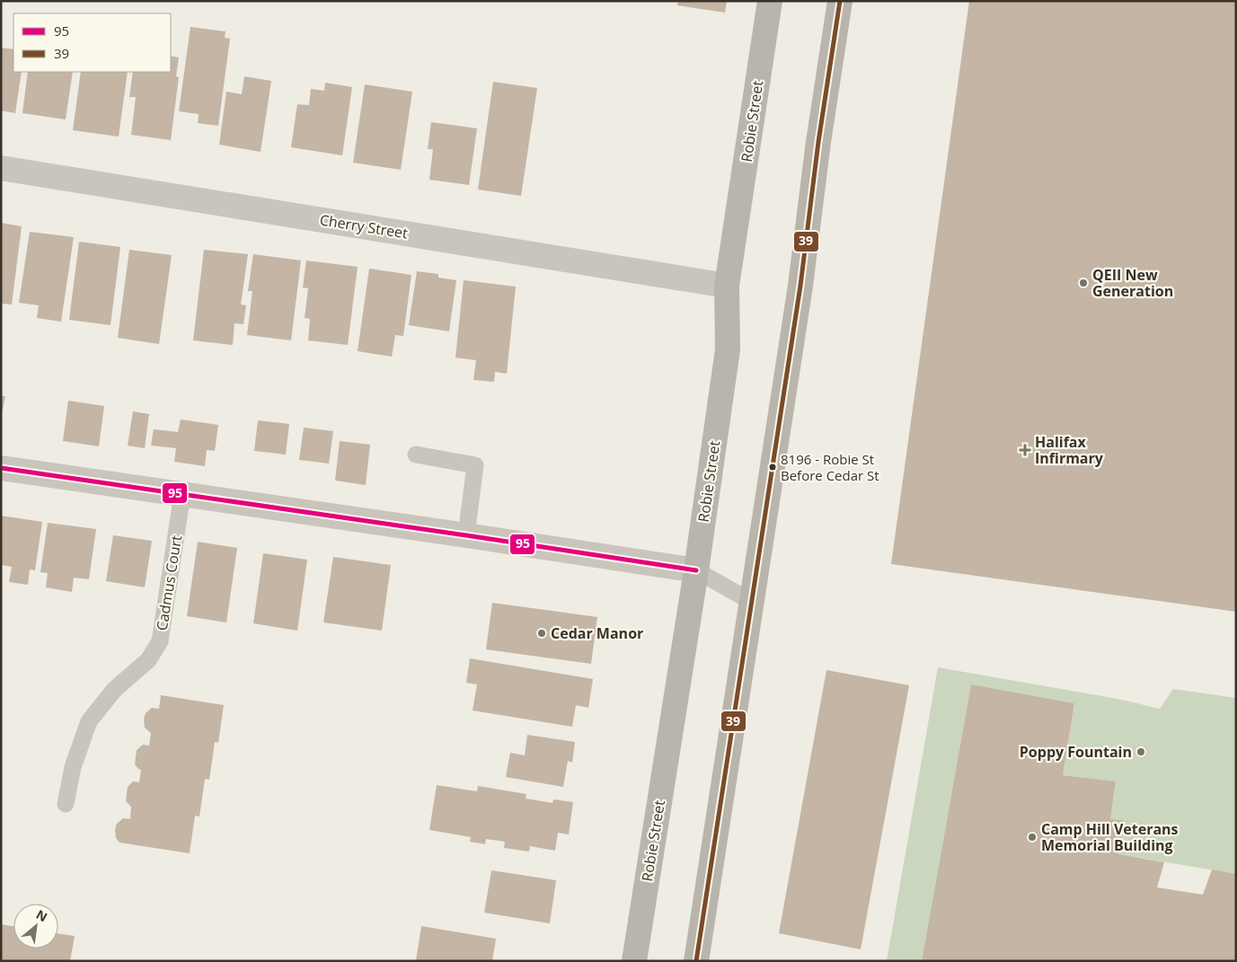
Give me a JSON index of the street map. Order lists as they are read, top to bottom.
{
  "streets": {
    "main road": ["Robie Street"],
    "street": ["Cherry Street"],
    "lane": ["Cadmus Court"]
  },
  "crossings": [
    ["Robie Street", "Cherry Street"]
  ],
  "places": {
    "other": [
      "QEII New Generation",
      "8196 - Robie St Before Cedar St",
      "Cedar Manor",
      "Poppy Fountain",
      "Camp Hill Veterans Memorial Building"
    ],
    "health": ["Halifax Infirmary"]
  },
  "lines": ["transit line 39", "transit line 95"],
  "legend": ["95", "39"],
  "north": "top right"
}
